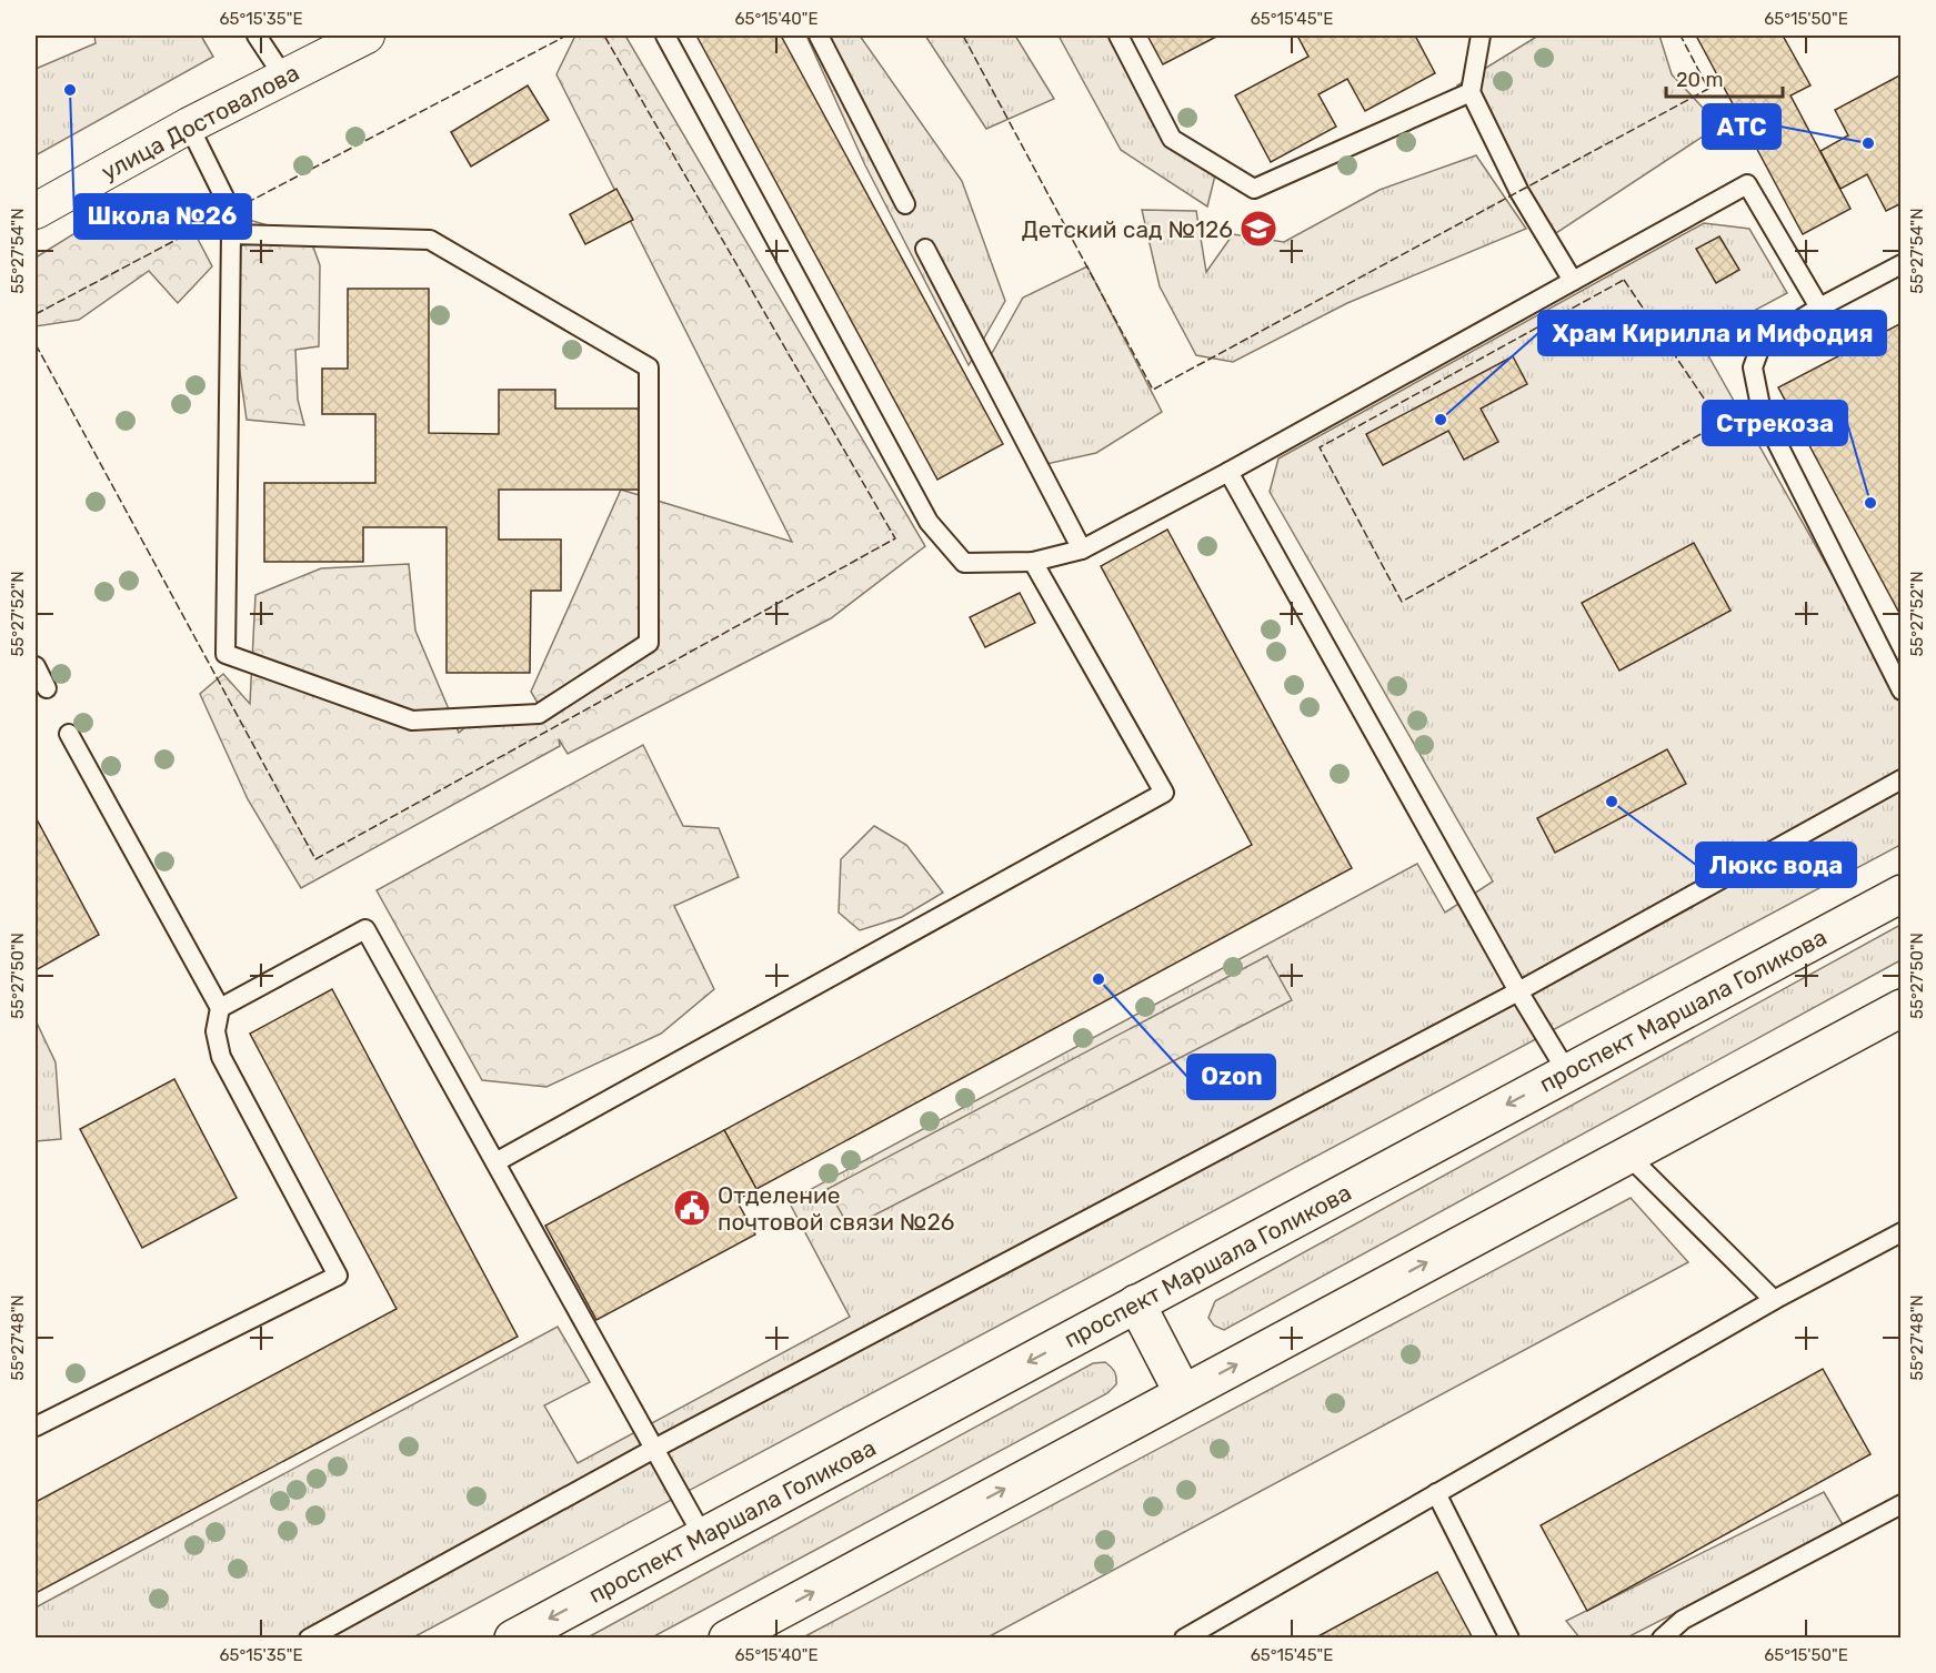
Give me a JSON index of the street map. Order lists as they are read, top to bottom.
{
  "streets": {
    "main road": ["проспект Маршала Голикова"],
    "street": ["улица Достовалова"]
  },
  "places": {
    "other": [
      "Школа №26",
      "АТС",
      "Храм Кирилла и Мифодия",
      "Стрекоза",
      "Люкс вода",
      "Ozon"
    ],
    "school or university": ["Детский сад №126"],
    "public building": ["Отделение почтовой связи №26"]
  },
  "scale_bar": "20 m",
  "coordinates": [
    "65°15'35\"E",
    "65°15'40\"E",
    "65°15'45\"E",
    "65°15'50\"E",
    "55°27'54\"N",
    "55°27'52\"N",
    "55°27'50\"N",
    "55°27'48\"N"
  ]
}
